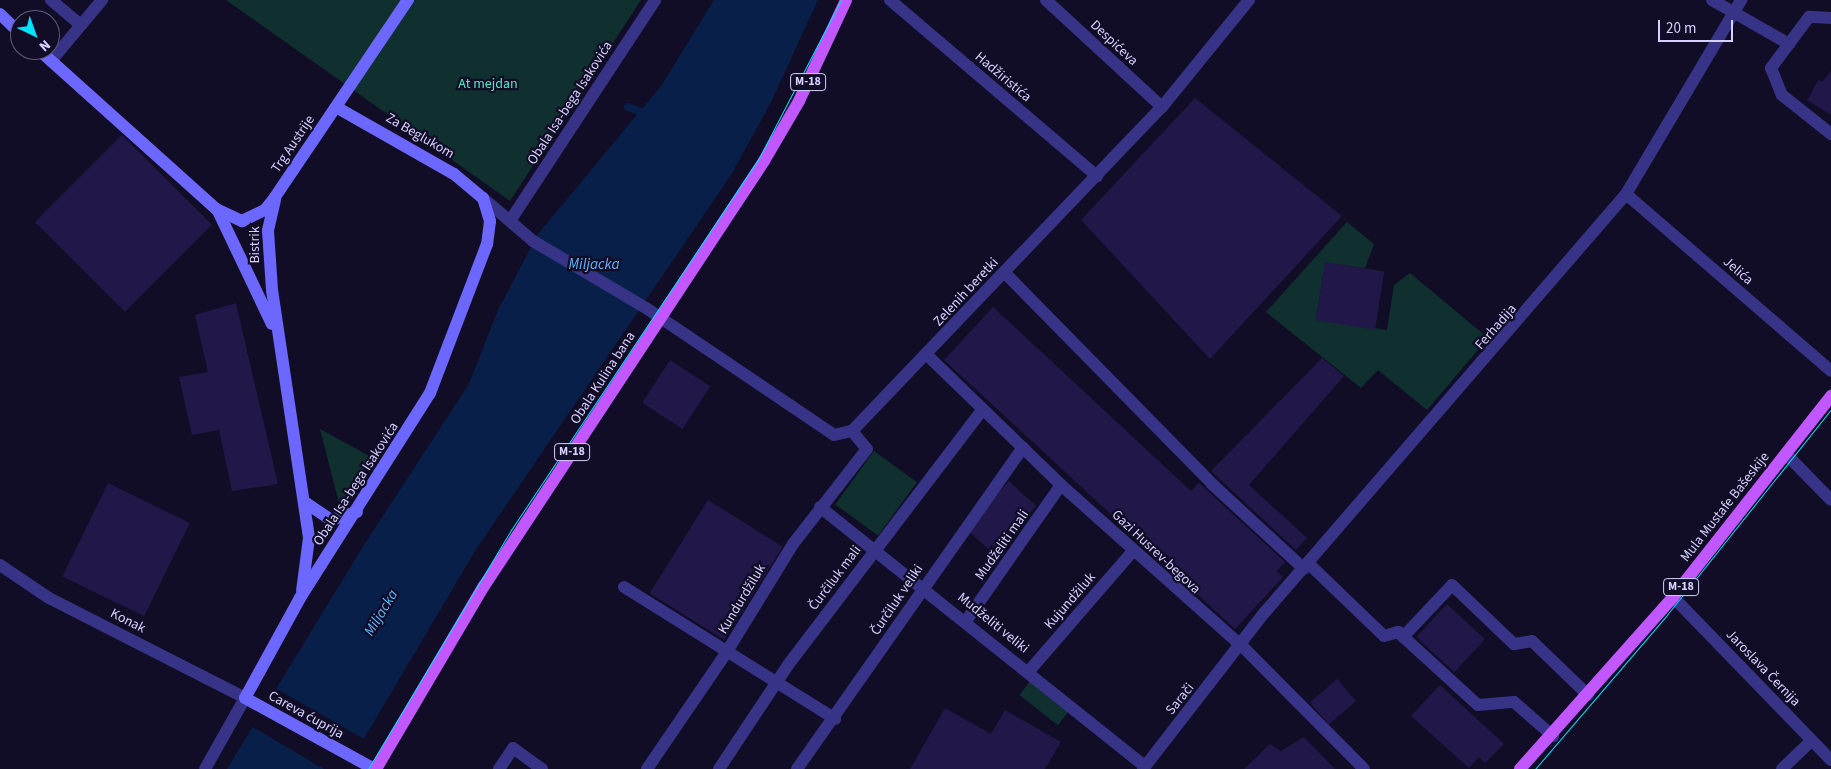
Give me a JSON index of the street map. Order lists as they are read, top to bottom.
{
  "streets": {
    "main road": [
      "M-18",
      "Obala Isa-bega Isakovića",
      "Za Beglukom",
      "Trg Austrije",
      "Bistrik",
      "Obala Kulina bana",
      "Mula Mustafe Bašeskije",
      "Careva ćuprija"
    ],
    "street": [
      "Despićeva",
      "Hadžiristića",
      "Jelića",
      "Zelenih beretki",
      "Ferhadija",
      "Mudželiti mali",
      "Gazi Husrev-begova",
      "Čurčiluk mali",
      "Kundurdžiluk",
      "Čurčiluk veliki",
      "Kujundžiluk",
      "Konak",
      "Mudželiti veliki",
      "Jaroslava Černija",
      "Sarači"
    ]
  },
  "crossings": [
    ["Despićeva", "Zelenih beretki"],
    ["Hadžiristića", "Zelenih beretki"],
    ["Obala Isa-bega Isakovića", "Za Beglukom"],
    ["Obala Isa-bega Isakovića", "Bistrik"],
    ["Obala Isa-bega Isakovića", "Konak"],
    ["Obala Isa-bega Isakovića", "Careva ćuprija"],
    ["Za Beglukom", "Trg Austrije"],
    ["Trg Austrije", "Bistrik"],
    ["Jelića", "Ferhadija"],
    ["Zelenih beretki", "Gazi Husrev-begova"],
    ["Zelenih beretki", "Kundurdžiluk"],
    ["Ferhadija", "Gazi Husrev-begova"],
    ["Ferhadija", "Sarači"],
    ["Obala Kulina bana", "Careva ćuprija"],
    ["Mula Mustafe Bašeskije", "Jaroslava Černija"],
    ["Mudželiti mali", "Gazi Husrev-begova"],
    ["Mudželiti mali", "Mudželiti veliki"],
    ["Gazi Husrev-begova", "Čurčiluk mali"],
    ["Gazi Husrev-begova", "Čurčiluk veliki"],
    ["Gazi Husrev-begova", "Kujundžiluk"],
    ["Gazi Husrev-begova", "Sarači"],
    ["Čurčiluk mali", "Mudželiti veliki"],
    ["Kundurdžiluk", "Mudželiti veliki"],
    ["Čurčiluk veliki", "Mudželiti veliki"],
    ["Kujundžiluk", "Mudželiti veliki"],
    ["Konak", "Careva ćuprija"],
    ["Mudželiti veliki", "Sarači"]
  ],
  "water": ["Miljacka"],
  "parks": ["At mejdan"],
  "scale_bar": "20 m",
  "north": "bottom right"
}
